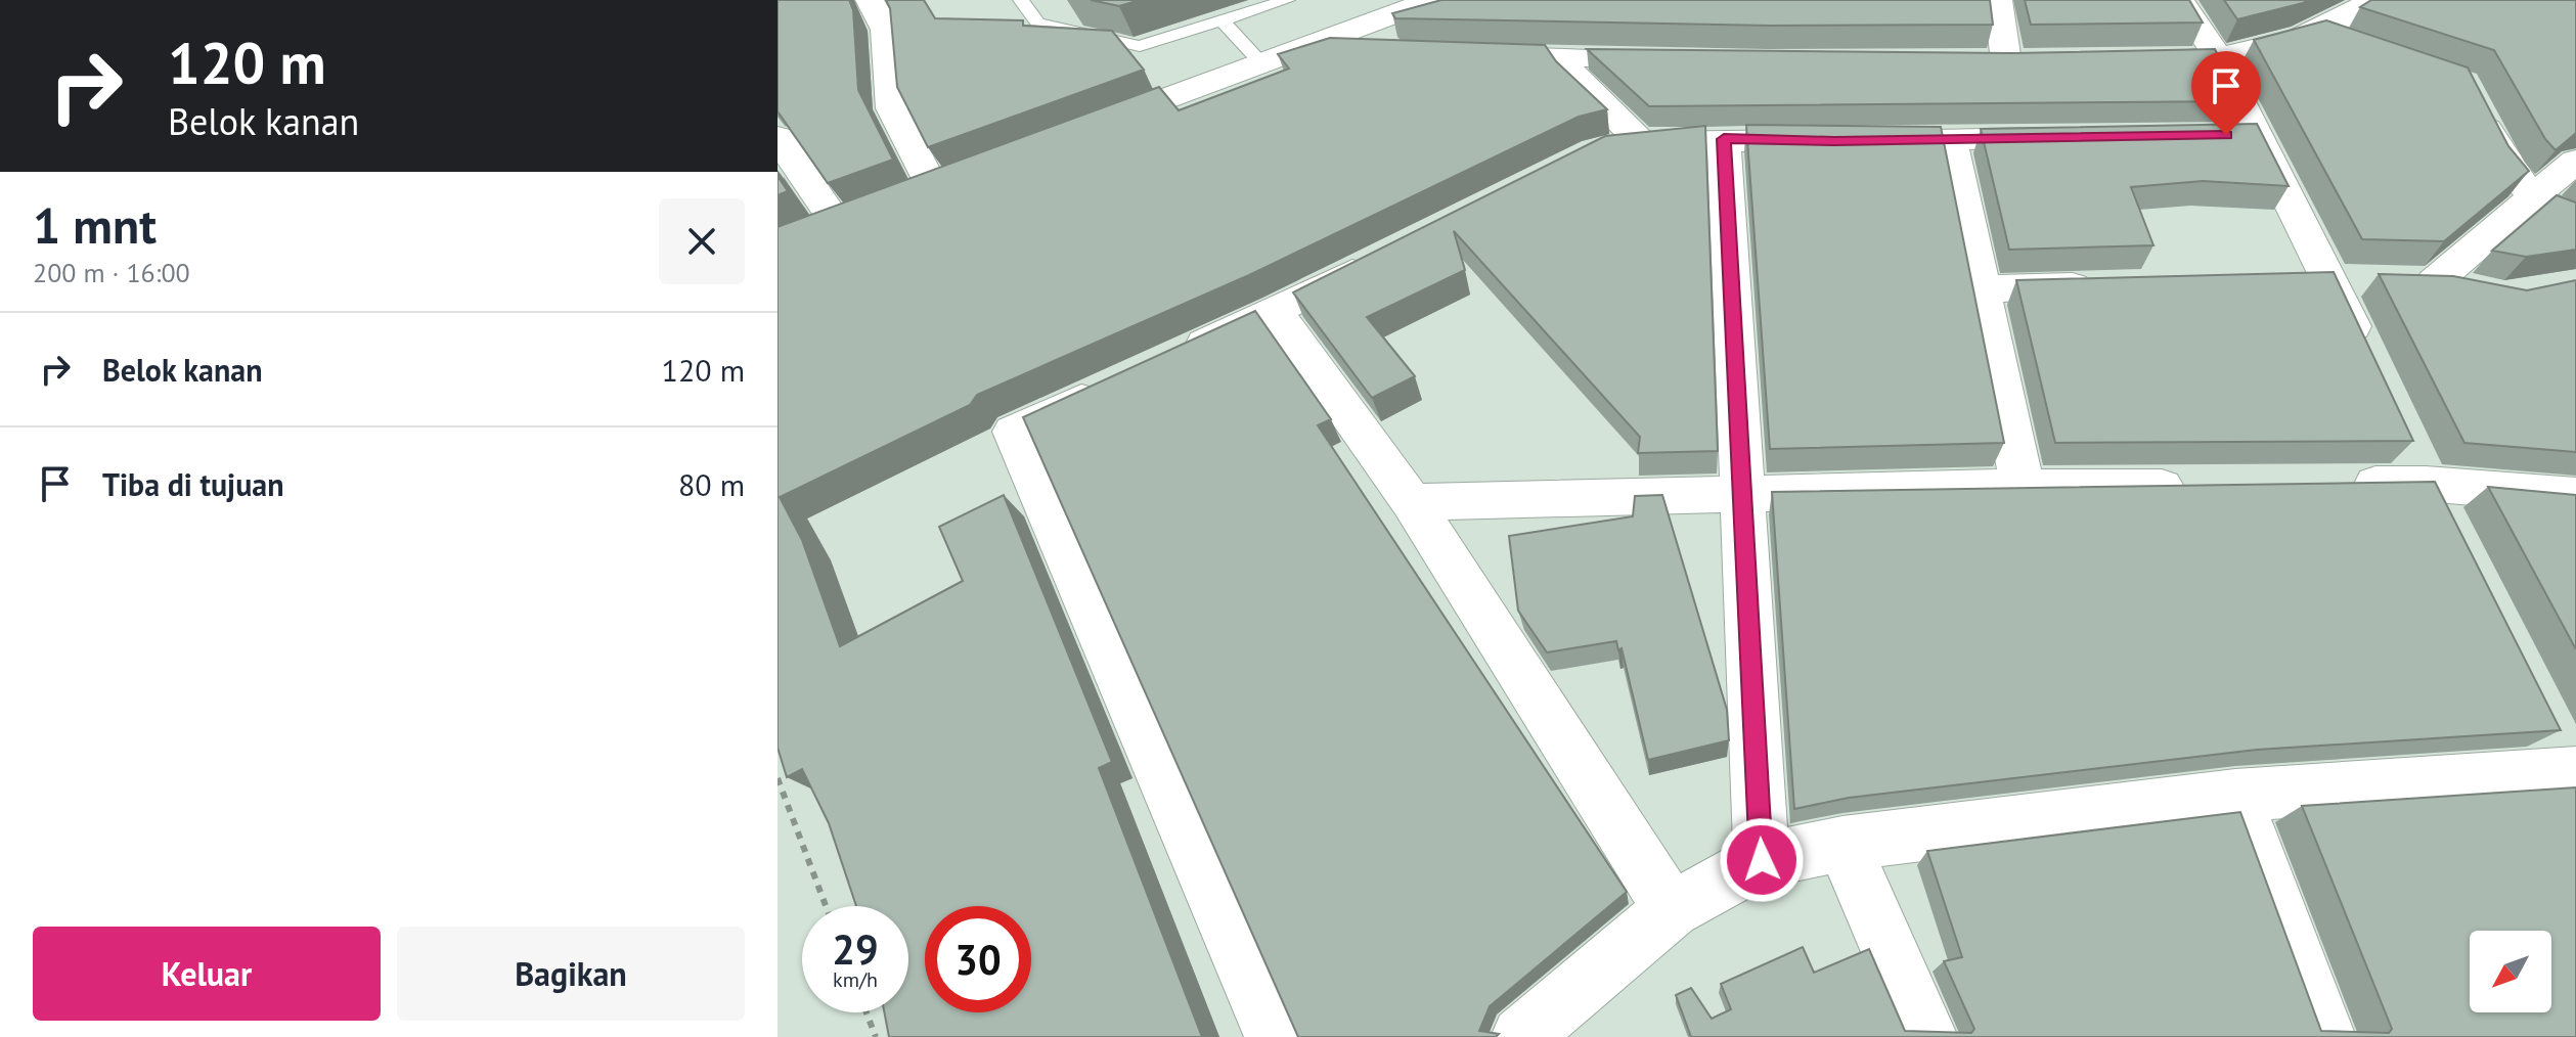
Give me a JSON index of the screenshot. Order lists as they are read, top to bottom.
{
  "north": "bottom left",
  "page": {
    "turn": ["120 m", "Belok kanan"],
    "heading": ["1 mnt", "200 m · 16:00"],
    "list": [
      {
        "name": "Belok kanan",
        "value": "120 m"
      },
      {
        "name": "Tiba di tujuan",
        "value": "80 m"
      }
    ],
    "speed": "29 km/h",
    "limit": "30",
    "buttons": ["Keluar", "Bagikan"]
  }
}
